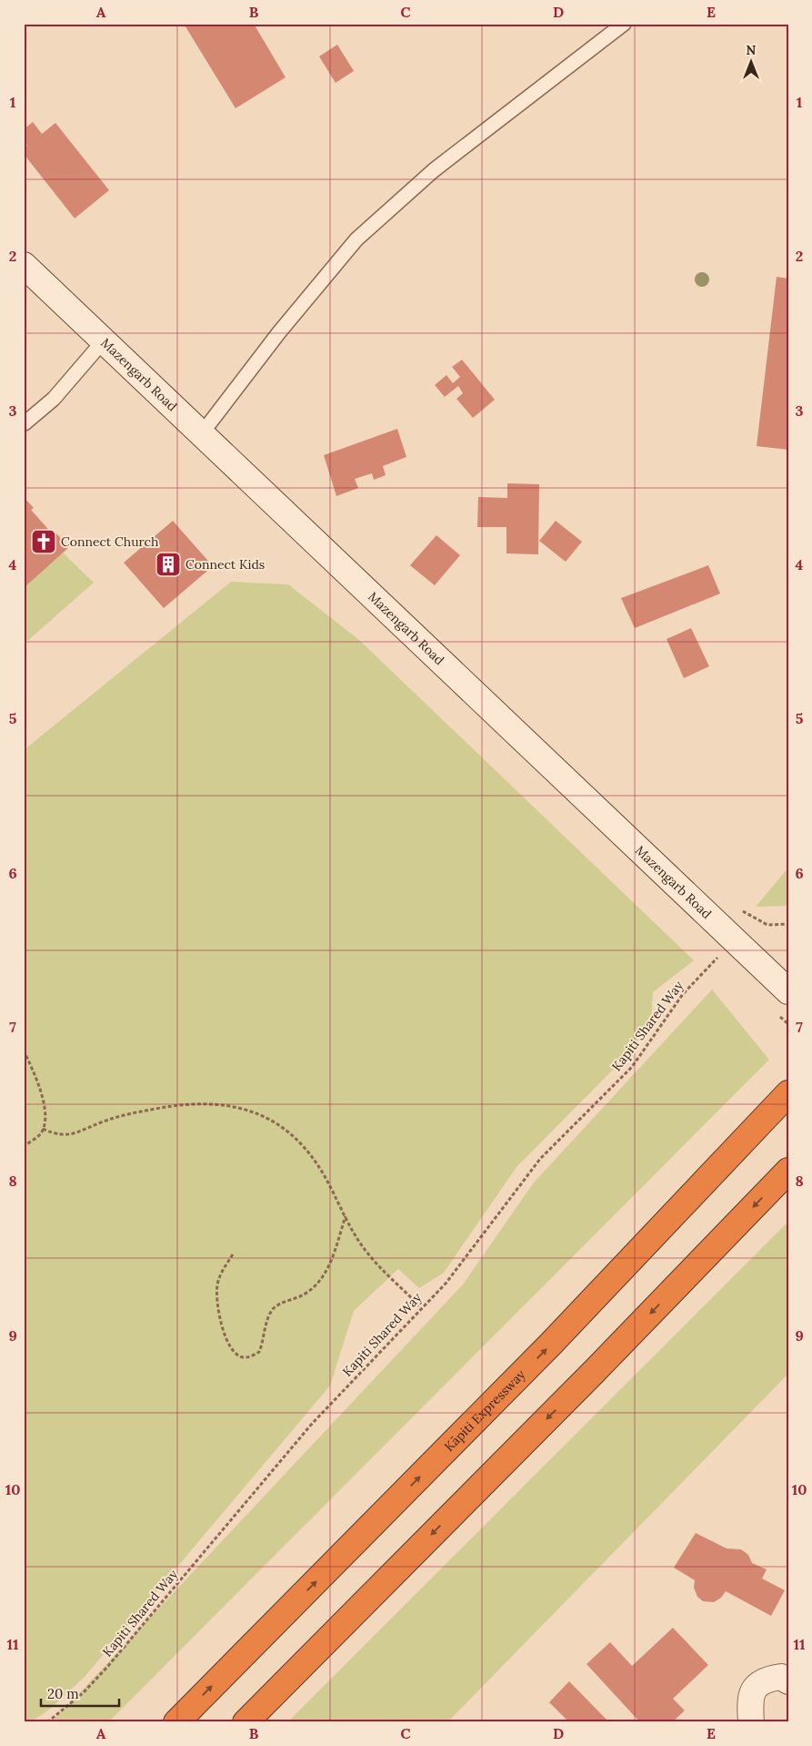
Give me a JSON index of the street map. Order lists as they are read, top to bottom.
{
  "streets": {
    "highway": ["Kāpiti Expressway"],
    "main road": ["Mazengarb Road"],
    "path": ["Kapiti Shared Way"]
  },
  "places": {
    "church": ["Connect Church"],
    "building": ["Connect Kids"]
  },
  "scale_bar": "20 m",
  "north": "top",
  "grid": {
    "columns": [
      "A",
      "B",
      "C",
      "D",
      "E"
    ],
    "rows": [
      "1",
      "2",
      "3",
      "4",
      "5",
      "6",
      "7",
      "8",
      "9",
      "10",
      "11"
    ]
  }
}
